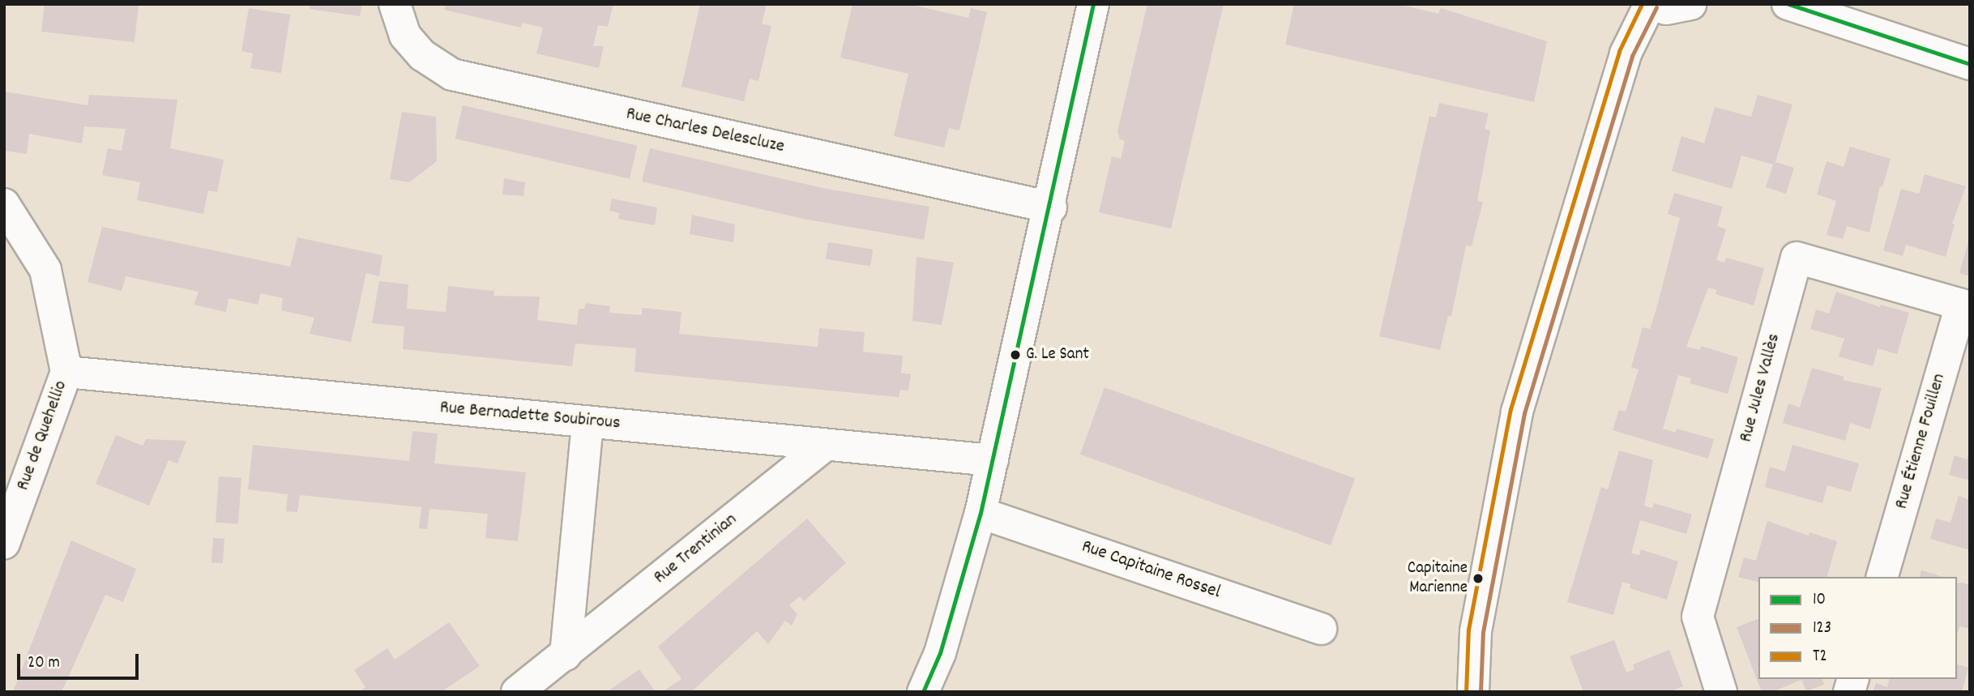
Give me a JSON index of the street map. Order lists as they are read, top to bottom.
{
  "streets": {
    "street": [
      "Rue Charles Delescluze",
      "Rue Jules Vallès",
      "Rue Bernadette Soubirous",
      "Rue de Quehellio",
      "Rue Étienne Fouillen",
      "Rue Trentinian",
      "Rue Capitaine Rossel"
    ]
  },
  "crossings": [
    ["Rue Jules Vallès", "Rue Étienne Fouillen"],
    ["Rue Bernadette Soubirous", "Rue de Quehellio"],
    ["Rue Bernadette Soubirous", "Rue Trentinian"]
  ],
  "places": ["G. Le Sant", "Capitaine Marienne"],
  "lines": ["transit line 10", "transit line T2", "transit line 123"],
  "legend": ["10", "123", "T2"],
  "scale_bar": "20 m"
}
